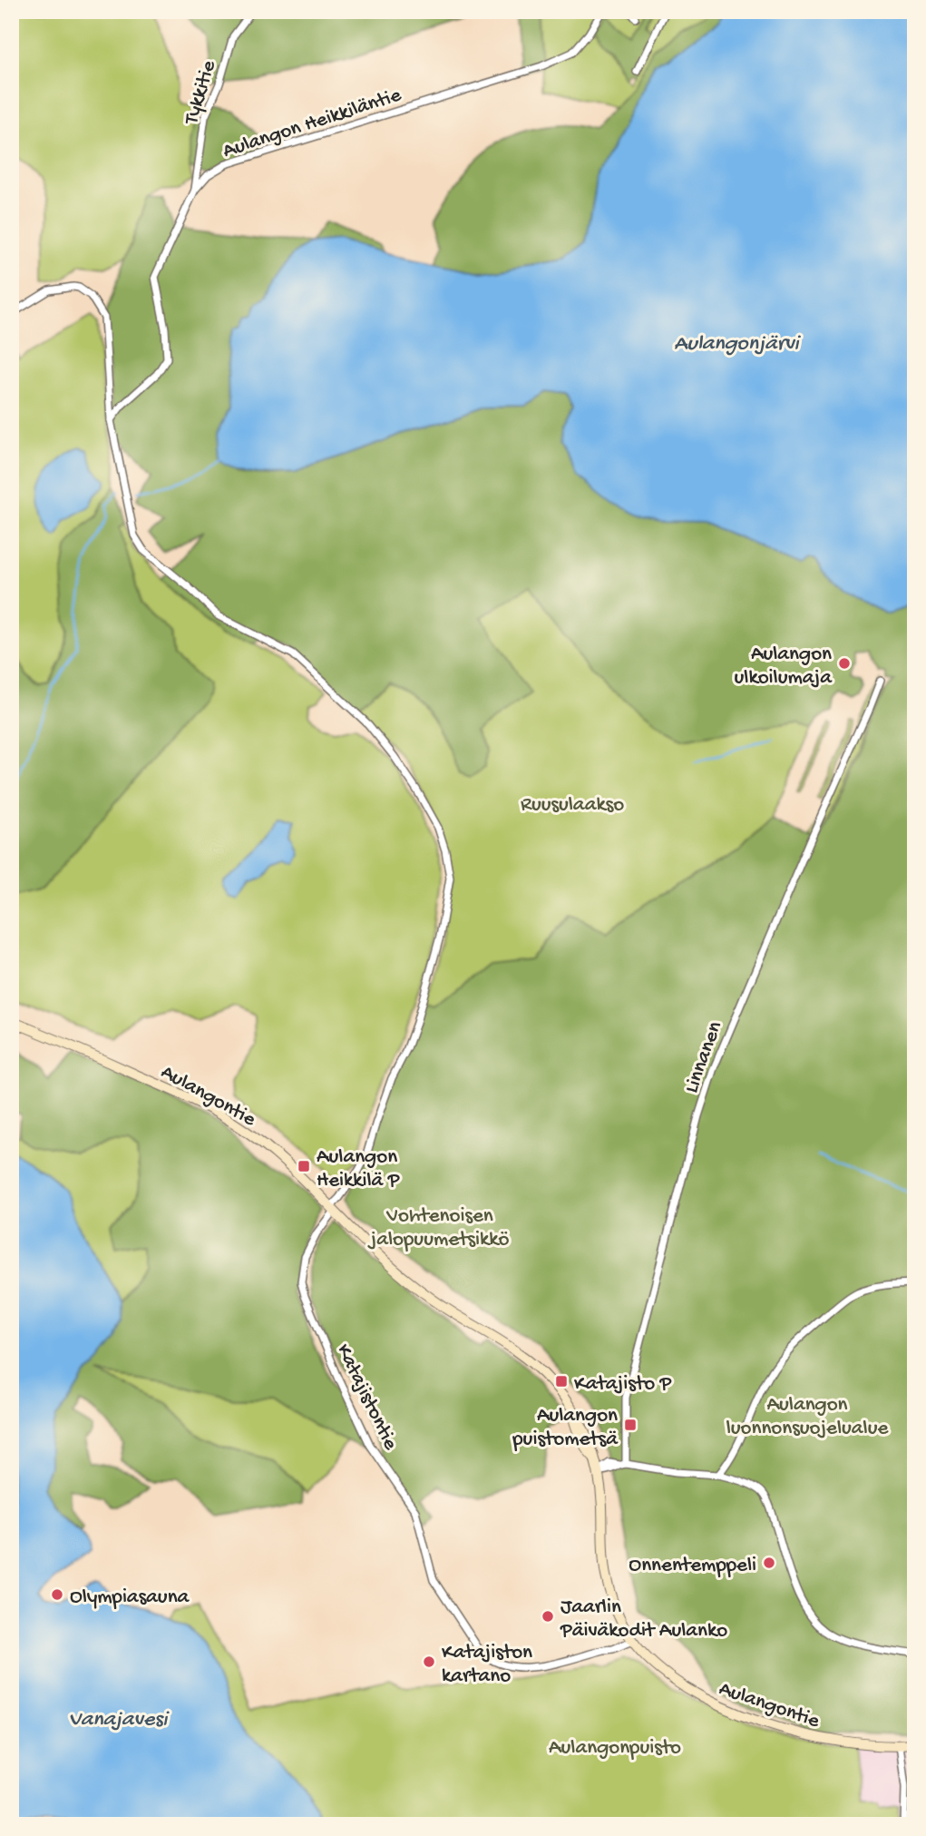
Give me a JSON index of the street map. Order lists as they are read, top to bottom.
{
  "streets": {
    "street": [
      "Tykkitie",
      "Aulangon Heikkiläntie",
      "Linnanen",
      "Aulangontie",
      "Katajistontie"
    ]
  },
  "crossings": [
    ["Tykkitie", "Aulangon Heikkiläntie"],
    ["Aulangontie", "Katajistontie"]
  ],
  "water": ["Aulangonjärvi", "Vanajavesi"],
  "parks": [
    "Ruusulaakso",
    "Vohtenoisen jalopuumetsikkö",
    "Aulangon luonnonsuojelualue",
    "Aulangonpuisto"
  ],
  "places": {
    "other": [
      "Aulangon ulkoilumaja",
      "Onnentemppeli",
      "Olympiasauna",
      "Jaarlin Päiväkodit Aulanko",
      "Katajiston kartano"
    ],
    "transit": ["Aulangon Heikkilä P", "Katajisto P", "Aulangon puistometsä"]
  }
}
